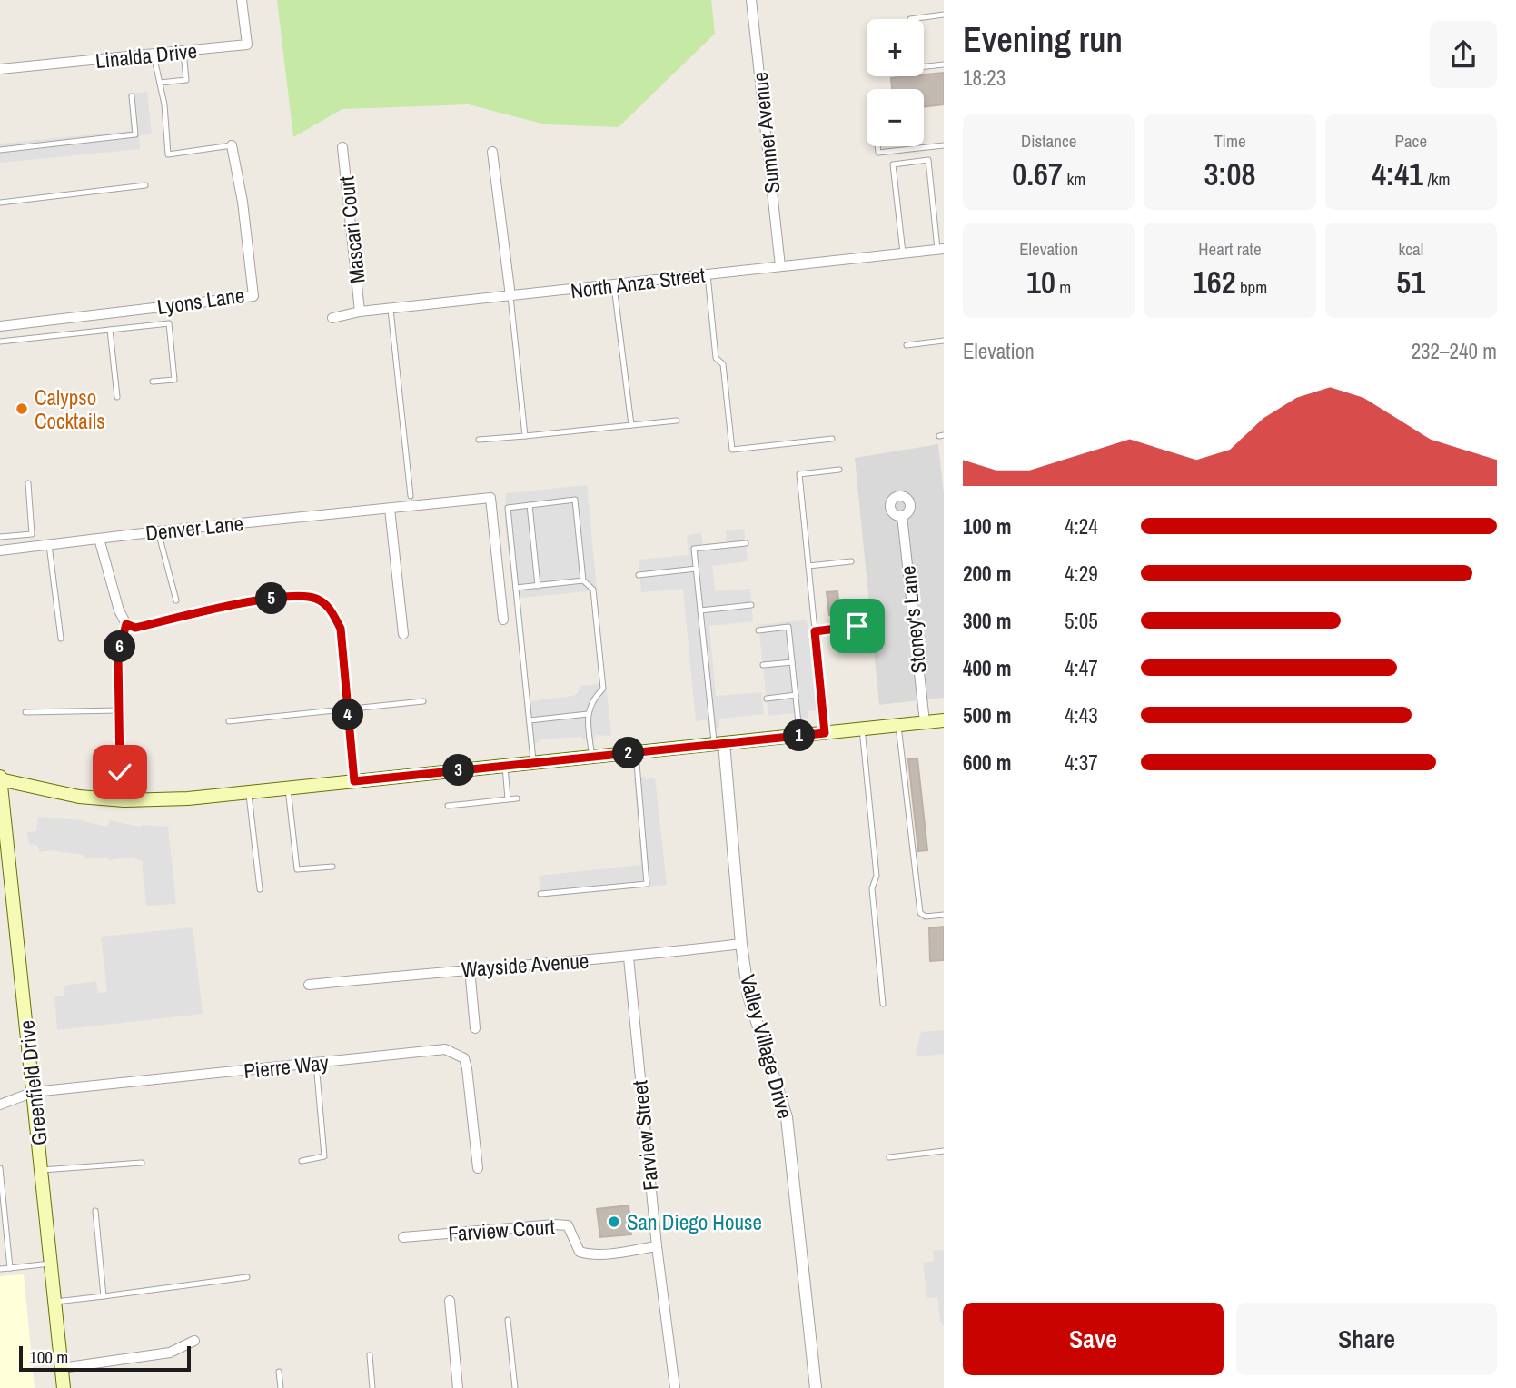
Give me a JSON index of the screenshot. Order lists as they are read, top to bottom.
{
  "streets": {
    "main road": ["Greenfield Drive"],
    "street": [
      "Linalda Drive",
      "Sumner Avenue",
      "Mascari Court",
      "North Anza Street",
      "Lyons Lane",
      "Denver Lane",
      "Stoney's Lane",
      "Wayside Avenue",
      "Valley Village Drive",
      "Pierre Way",
      "Farview Street",
      "Farview Court"
    ]
  },
  "crossings": [
    ["Sumner Avenue", "North Anza Street"],
    ["Mascari Court", "North Anza Street"],
    ["Wayside Avenue", "Valley Village Drive"],
    ["Wayside Avenue", "Farview Street"],
    ["Pierre Way", "Greenfield Drive"],
    ["Farview Street", "Farview Court"]
  ],
  "places": ["Calypso Cocktails", "San Diego House"],
  "scale_bar": "100 m",
  "page": {
    "heading": ["Evening run", "18:23"],
    "map_buttons": ["+", "−"],
    "stats": [
      ["Distance", "0.67 km"],
      ["Time", "3:08"],
      ["Pace", "4:41 /km"],
      ["Elevation", "10 m"],
      ["Heart rate", "162 bpm"],
      ["kcal", "51"]
    ],
    "chart": ["Elevation", "232–240 m"],
    "list": [
      {
        "name": "100 m",
        "note": "4:24"
      },
      {
        "name": "200 m",
        "note": "4:29"
      },
      {
        "name": "300 m",
        "note": "5:05"
      },
      {
        "name": "400 m",
        "note": "4:47"
      },
      {
        "name": "500 m",
        "note": "4:43"
      },
      {
        "name": "600 m",
        "note": "4:37"
      }
    ],
    "pins": [
      "5",
      "6",
      "4",
      "1",
      "2",
      "3"
    ],
    "buttons": ["Save", "Share"],
    "scale": "100 m"
  }
}
